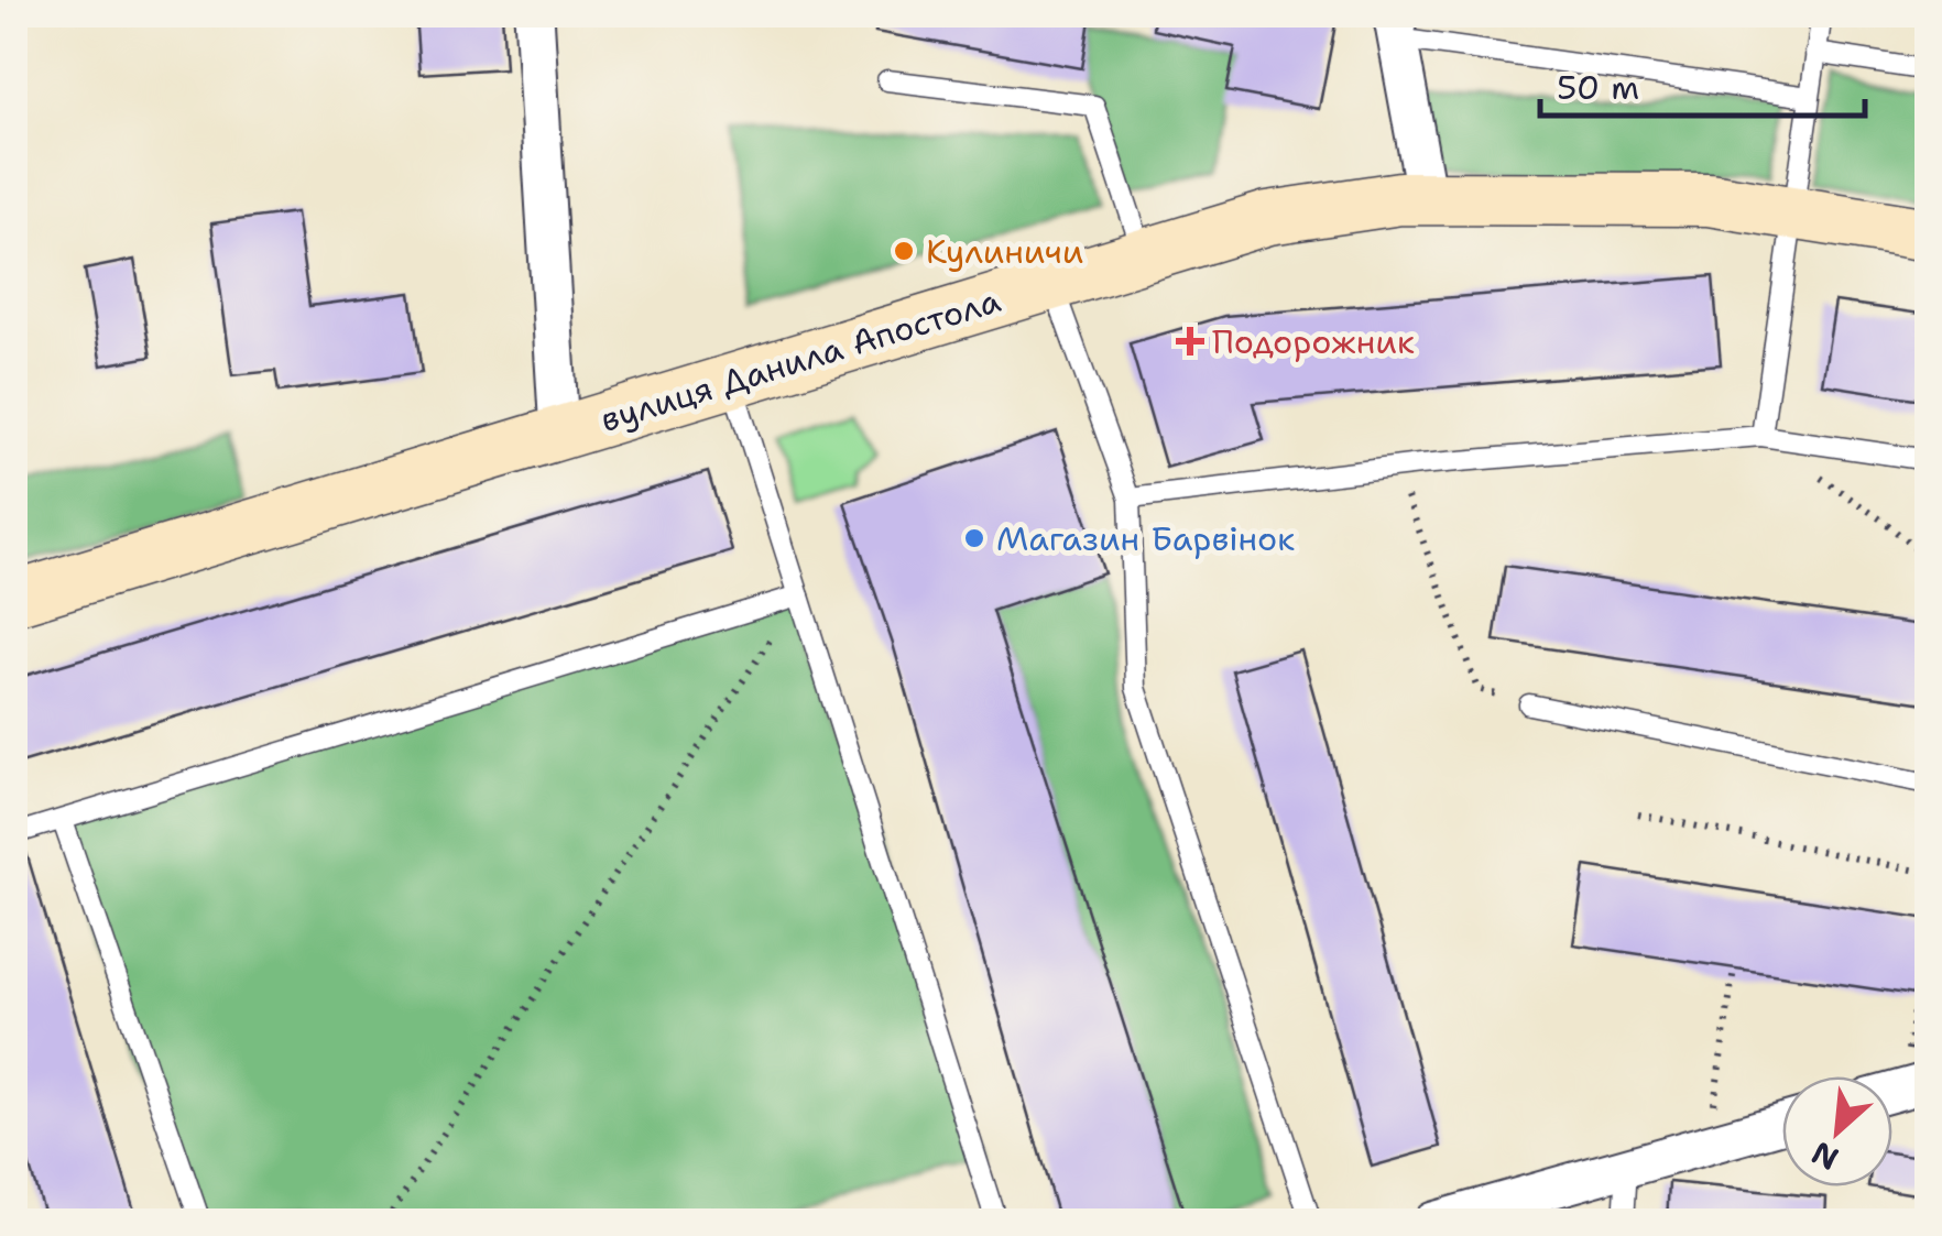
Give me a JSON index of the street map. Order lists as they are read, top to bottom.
{
  "streets": {
    "street": ["вулиця Данила Апостола"]
  },
  "places": {
    "other": ["Кулиничи", "Магазин Барвінок"],
    "health": ["Подорожник"]
  },
  "scale_bar": "50 m",
  "north": "bottom left"
}
